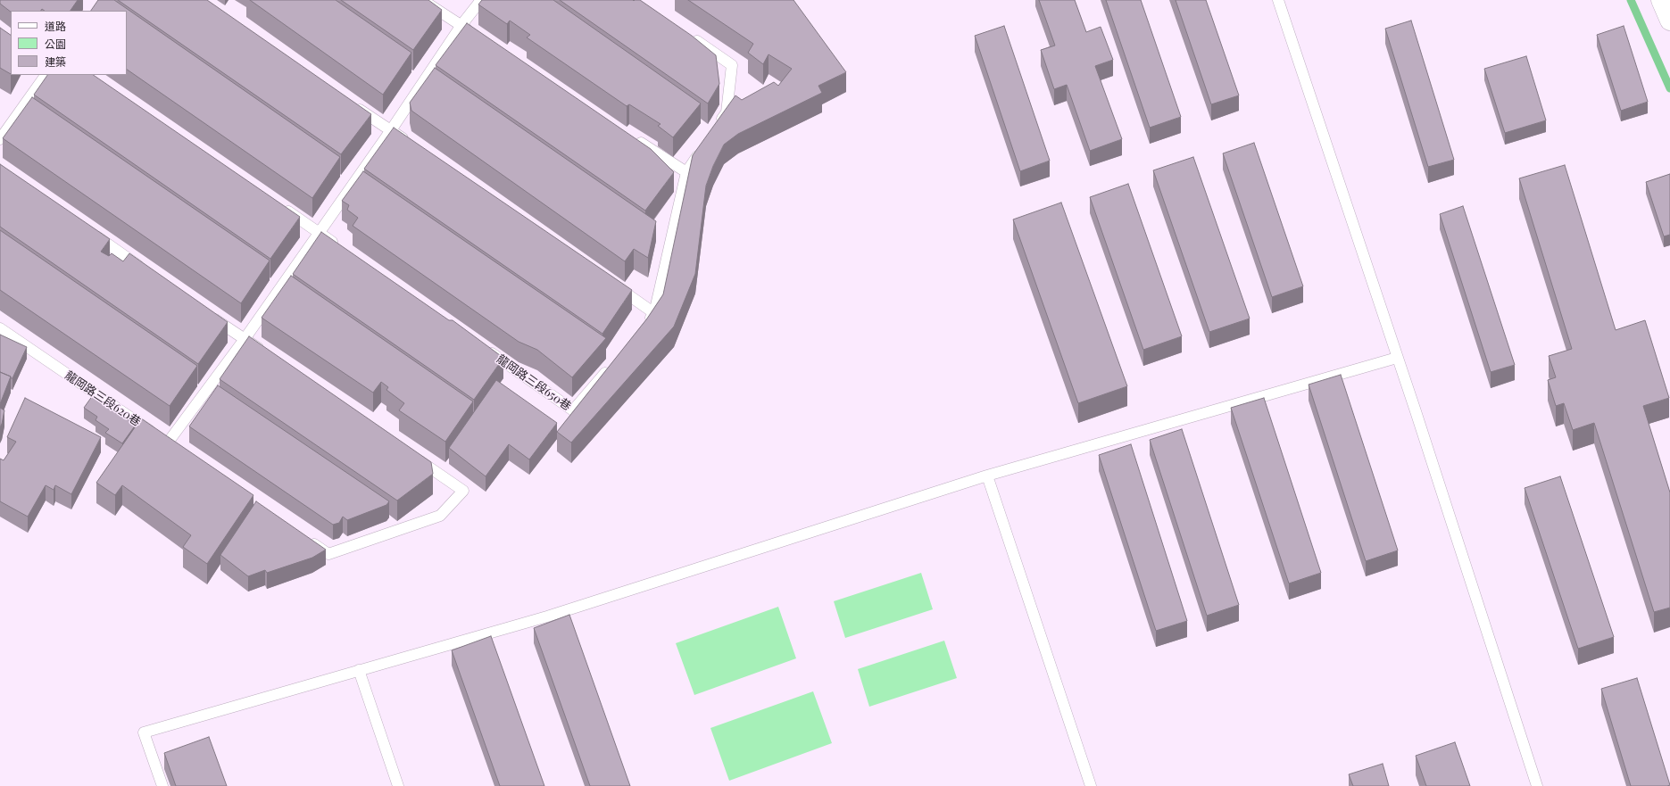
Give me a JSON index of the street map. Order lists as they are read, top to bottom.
{
  "streets": {
    "lane": ["龍岡路三段650巷", "龍岡路三段620巷"]
  },
  "legend": ["道路", "公園", "建築"]
}
